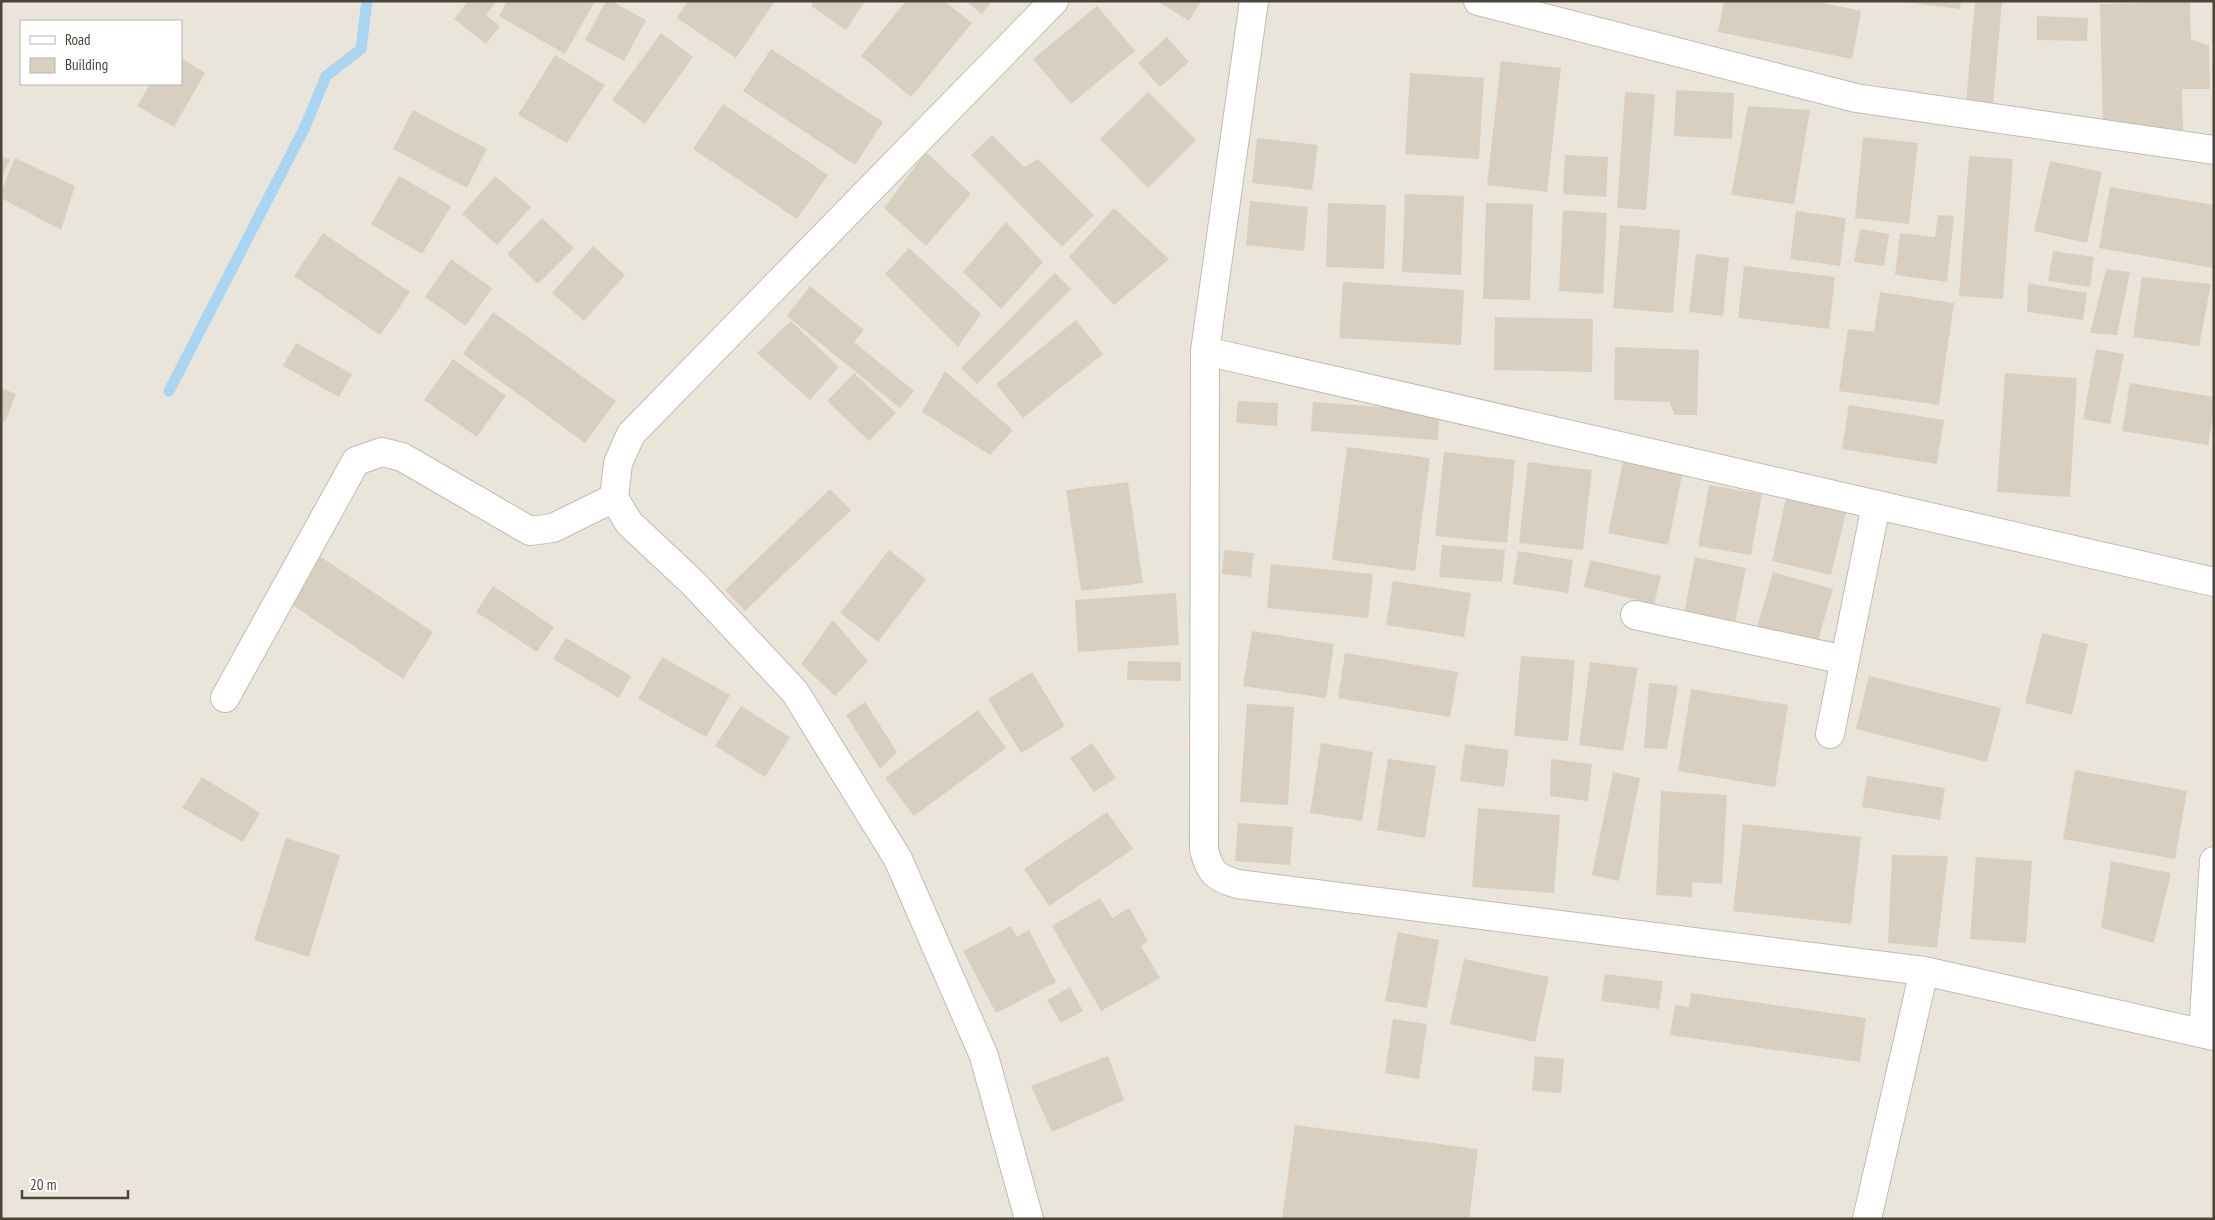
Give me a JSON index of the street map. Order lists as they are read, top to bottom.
{
  "legend": ["Road", "Building"],
  "scale_bar": "20 m"
}
